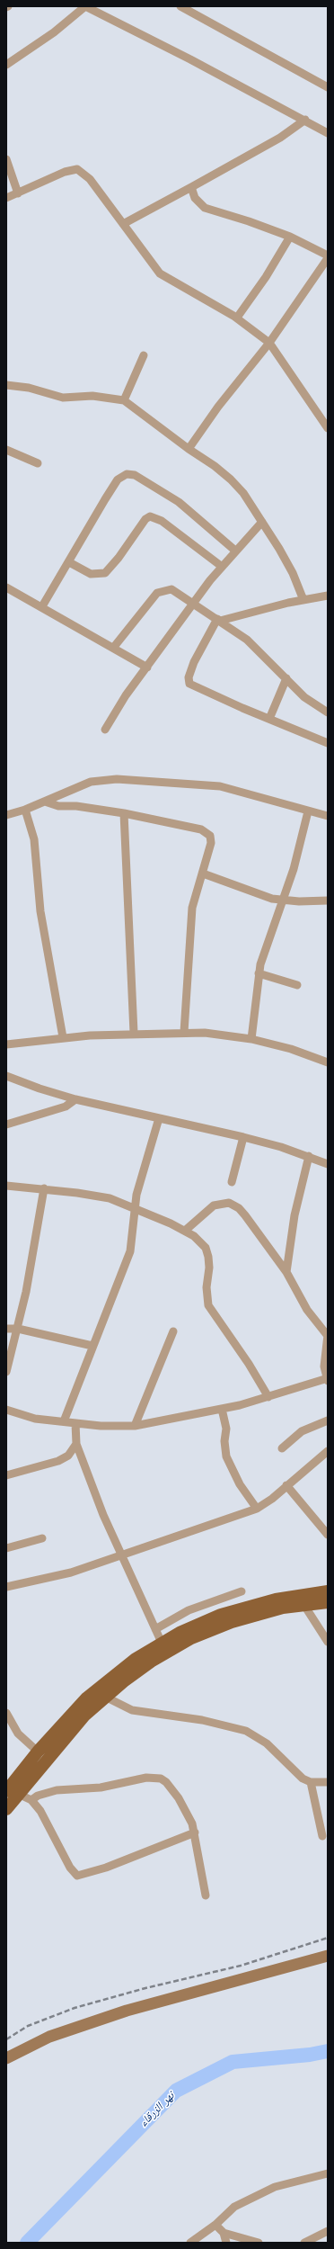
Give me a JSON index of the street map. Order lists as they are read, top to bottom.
{
  "water": ["نهر الزرقاء"]
}
